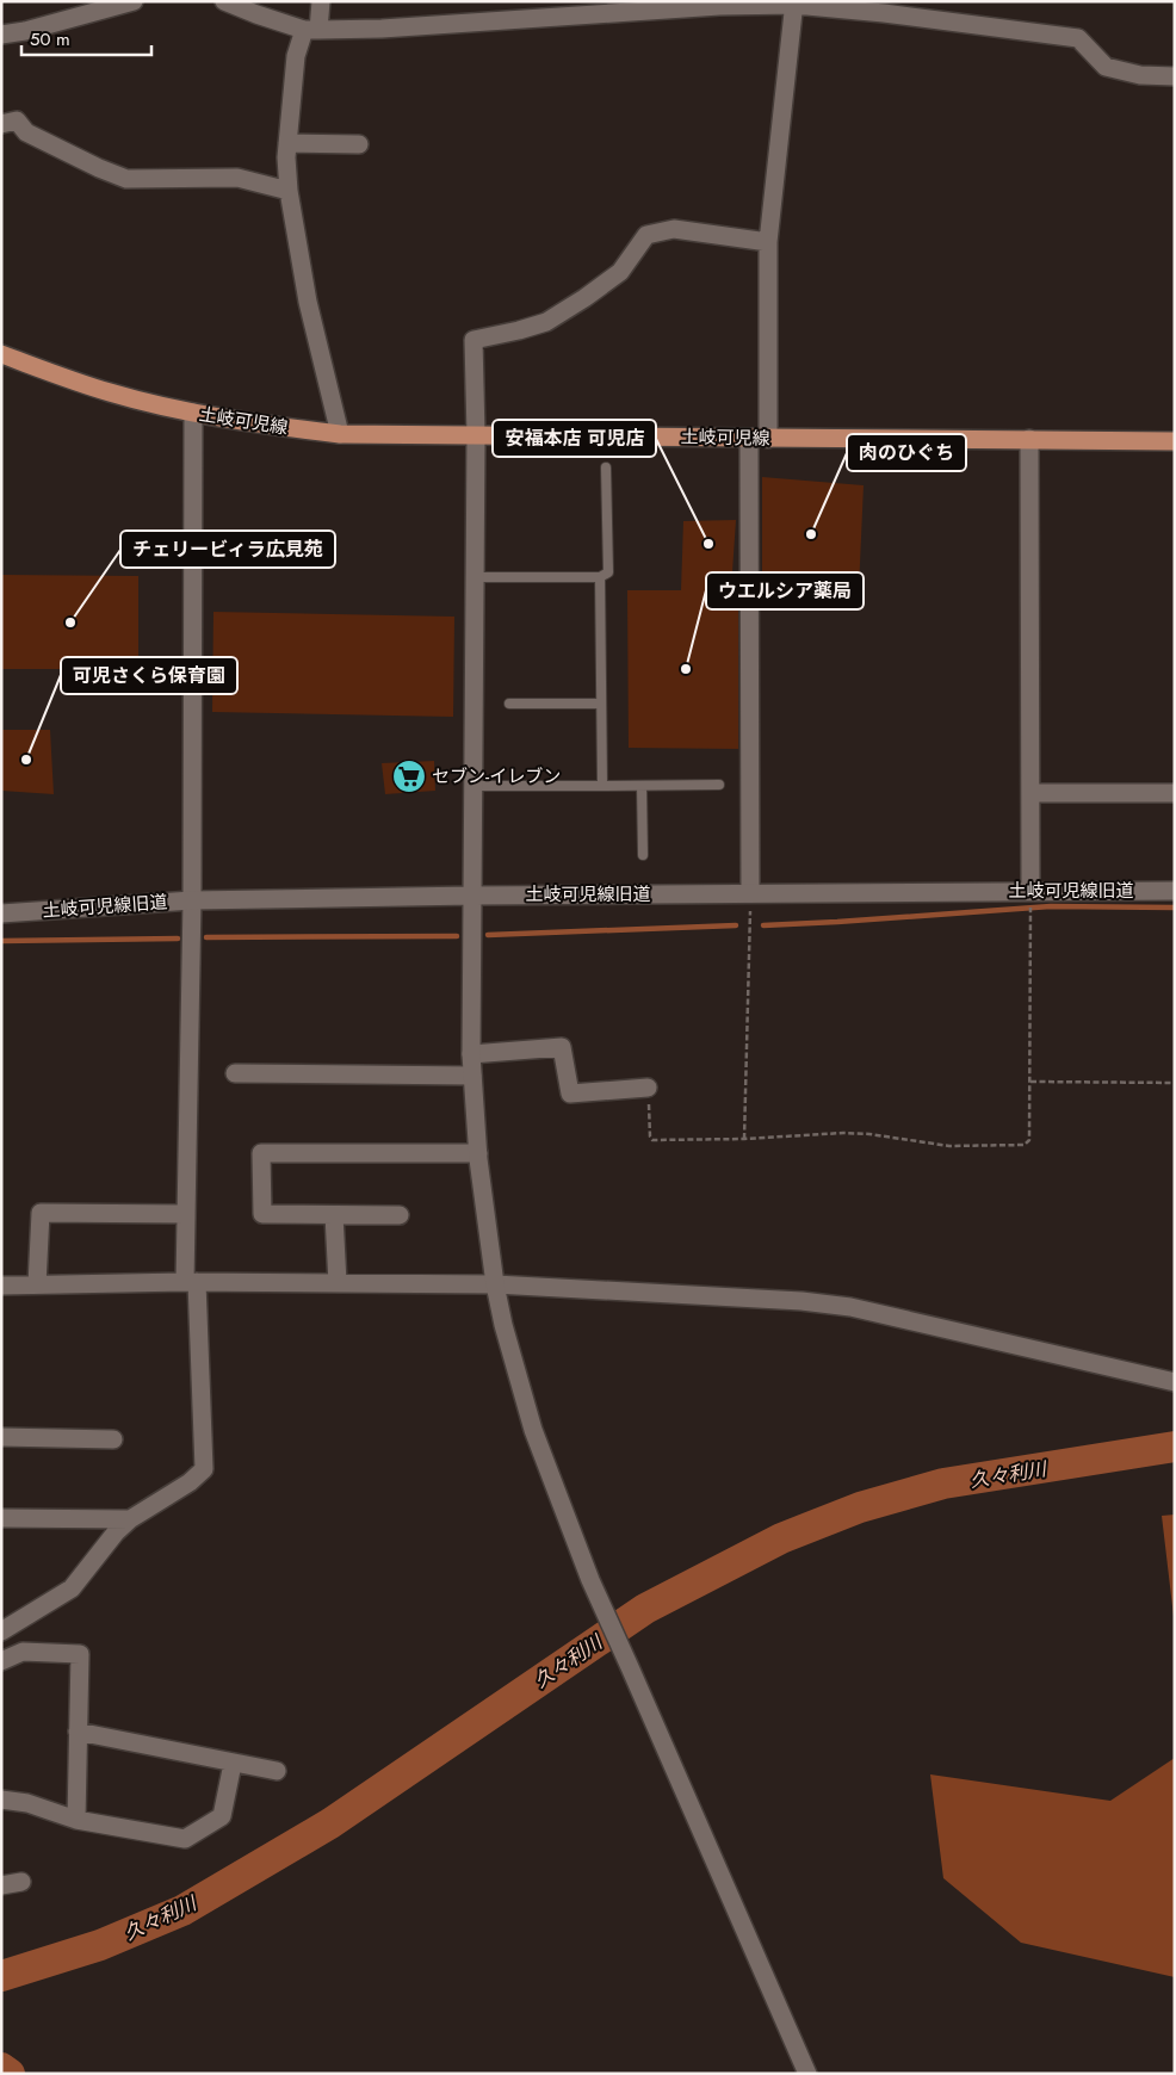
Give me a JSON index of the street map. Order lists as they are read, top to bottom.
{
  "streets": {
    "main road": ["土岐可児線"],
    "street": ["土岐可児線旧道"]
  },
  "water": ["久々利川"],
  "places": {
    "other": [
      "肉のひぐち",
      "安福本店 可児店",
      "チェリービィラ広見苑",
      "ウエルシア薬局",
      "可児さくら保育園"
    ],
    "supermarket": ["セブン-イレブン"]
  },
  "scale_bar": "50 m"
}
